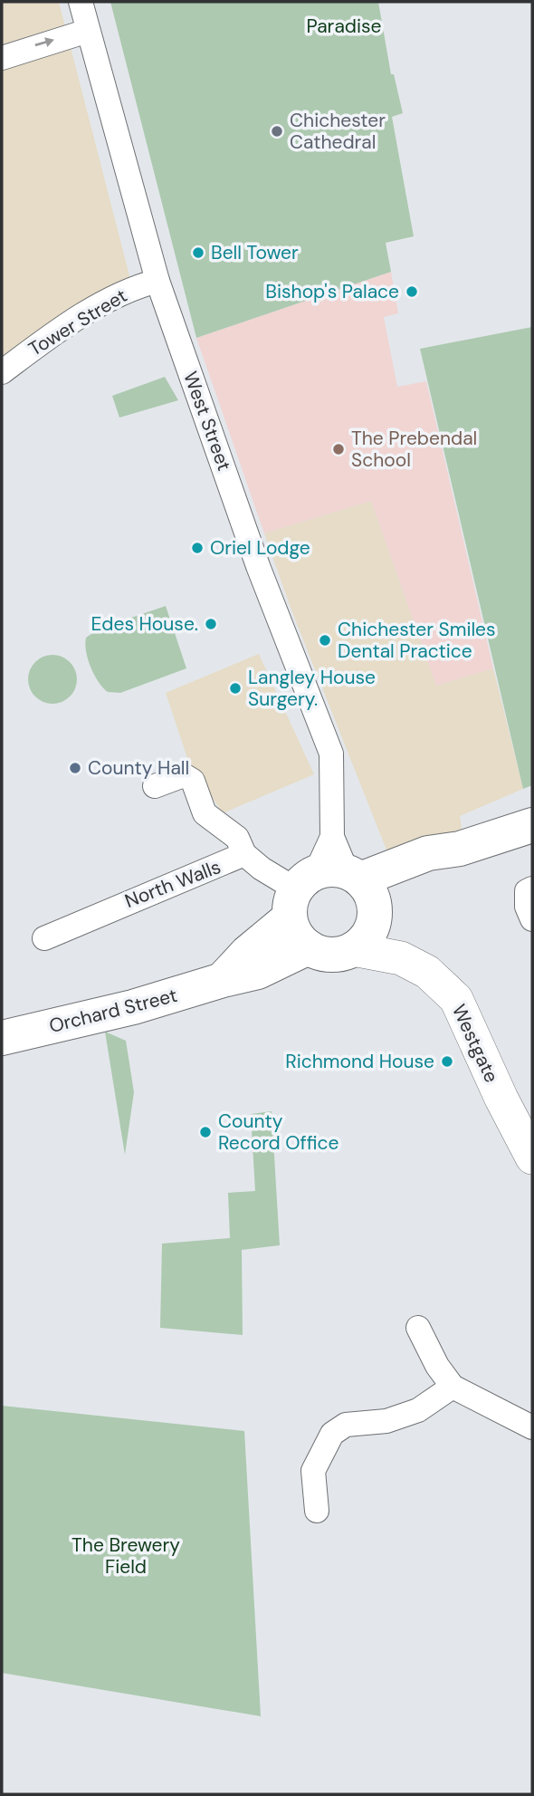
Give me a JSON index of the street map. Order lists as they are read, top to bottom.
{
  "streets": {
    "main road": ["Orchard Street"],
    "street": [
      "Tower Street",
      "West Street",
      "North Walls",
      "Westgate"
    ]
  },
  "crossings": [
    ["Tower Street", "West Street"],
    ["West Street", "North Walls"],
    ["West Street", "Orchard Street"],
    ["West Street", "Westgate"],
    ["North Walls", "Orchard Street"],
    ["North Walls", "Westgate"],
    ["Orchard Street", "Westgate"]
  ],
  "parks": ["Paradise", "The Brewery Field"],
  "places": [
    "Chichester Cathedral",
    "Bell Tower",
    "Bishop's Palace",
    "The Prebendal School",
    "Oriel Lodge",
    "Edes House.",
    "Chichester Smiles Dental Practice",
    "Langley House Surgery.",
    "County Hall",
    "Richmond House",
    "County Record Office"
  ]
}
